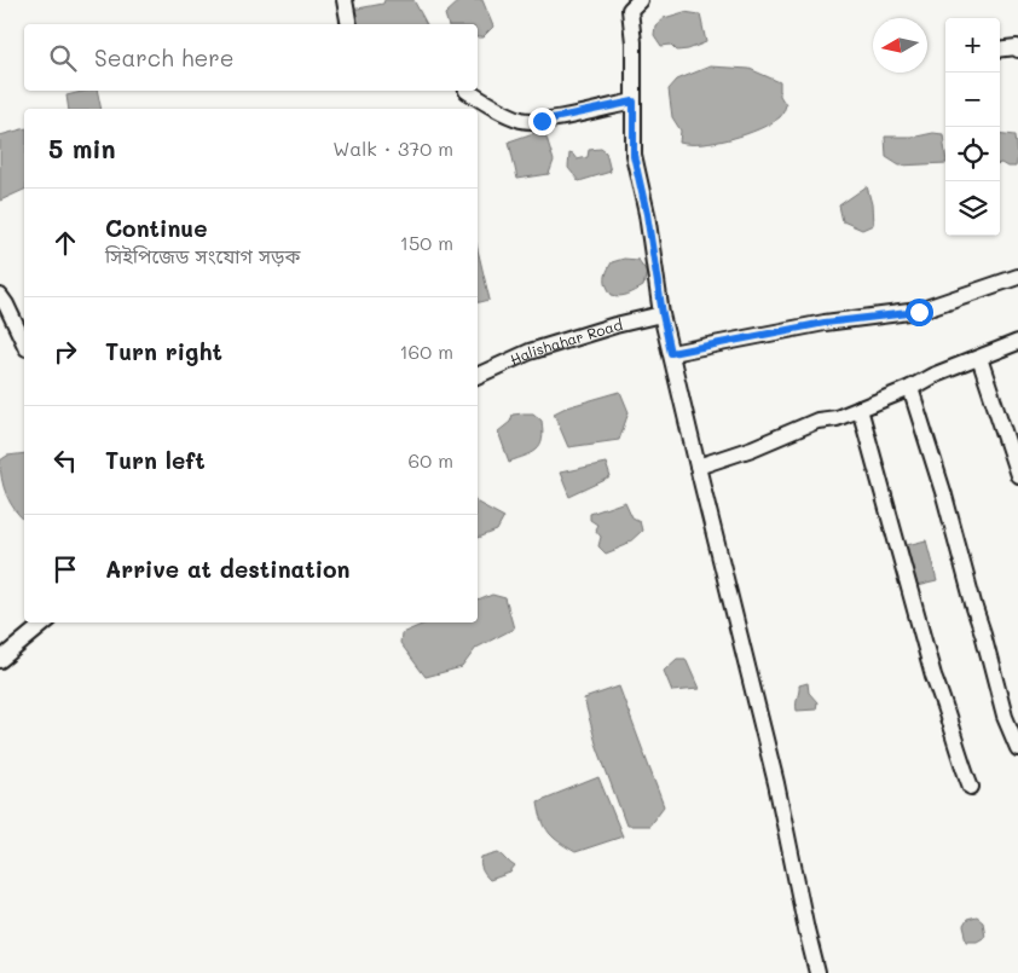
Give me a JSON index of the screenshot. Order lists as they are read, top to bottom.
{
  "streets": {
    "street": ["Halishahar Road"]
  },
  "north": "left",
  "page": {
    "map_buttons": ["+", "−"],
    "search": "Search here",
    "heading": ["5 min", "Walk · 370 m"],
    "list": [
      ["Continue", "সিইপিজেড সংযোগ সড়ক", "150 m"],
      ["Turn right", "160 m"],
      ["Turn left", "60 m"],
      "Arrive at destination"
    ]
  }
}
